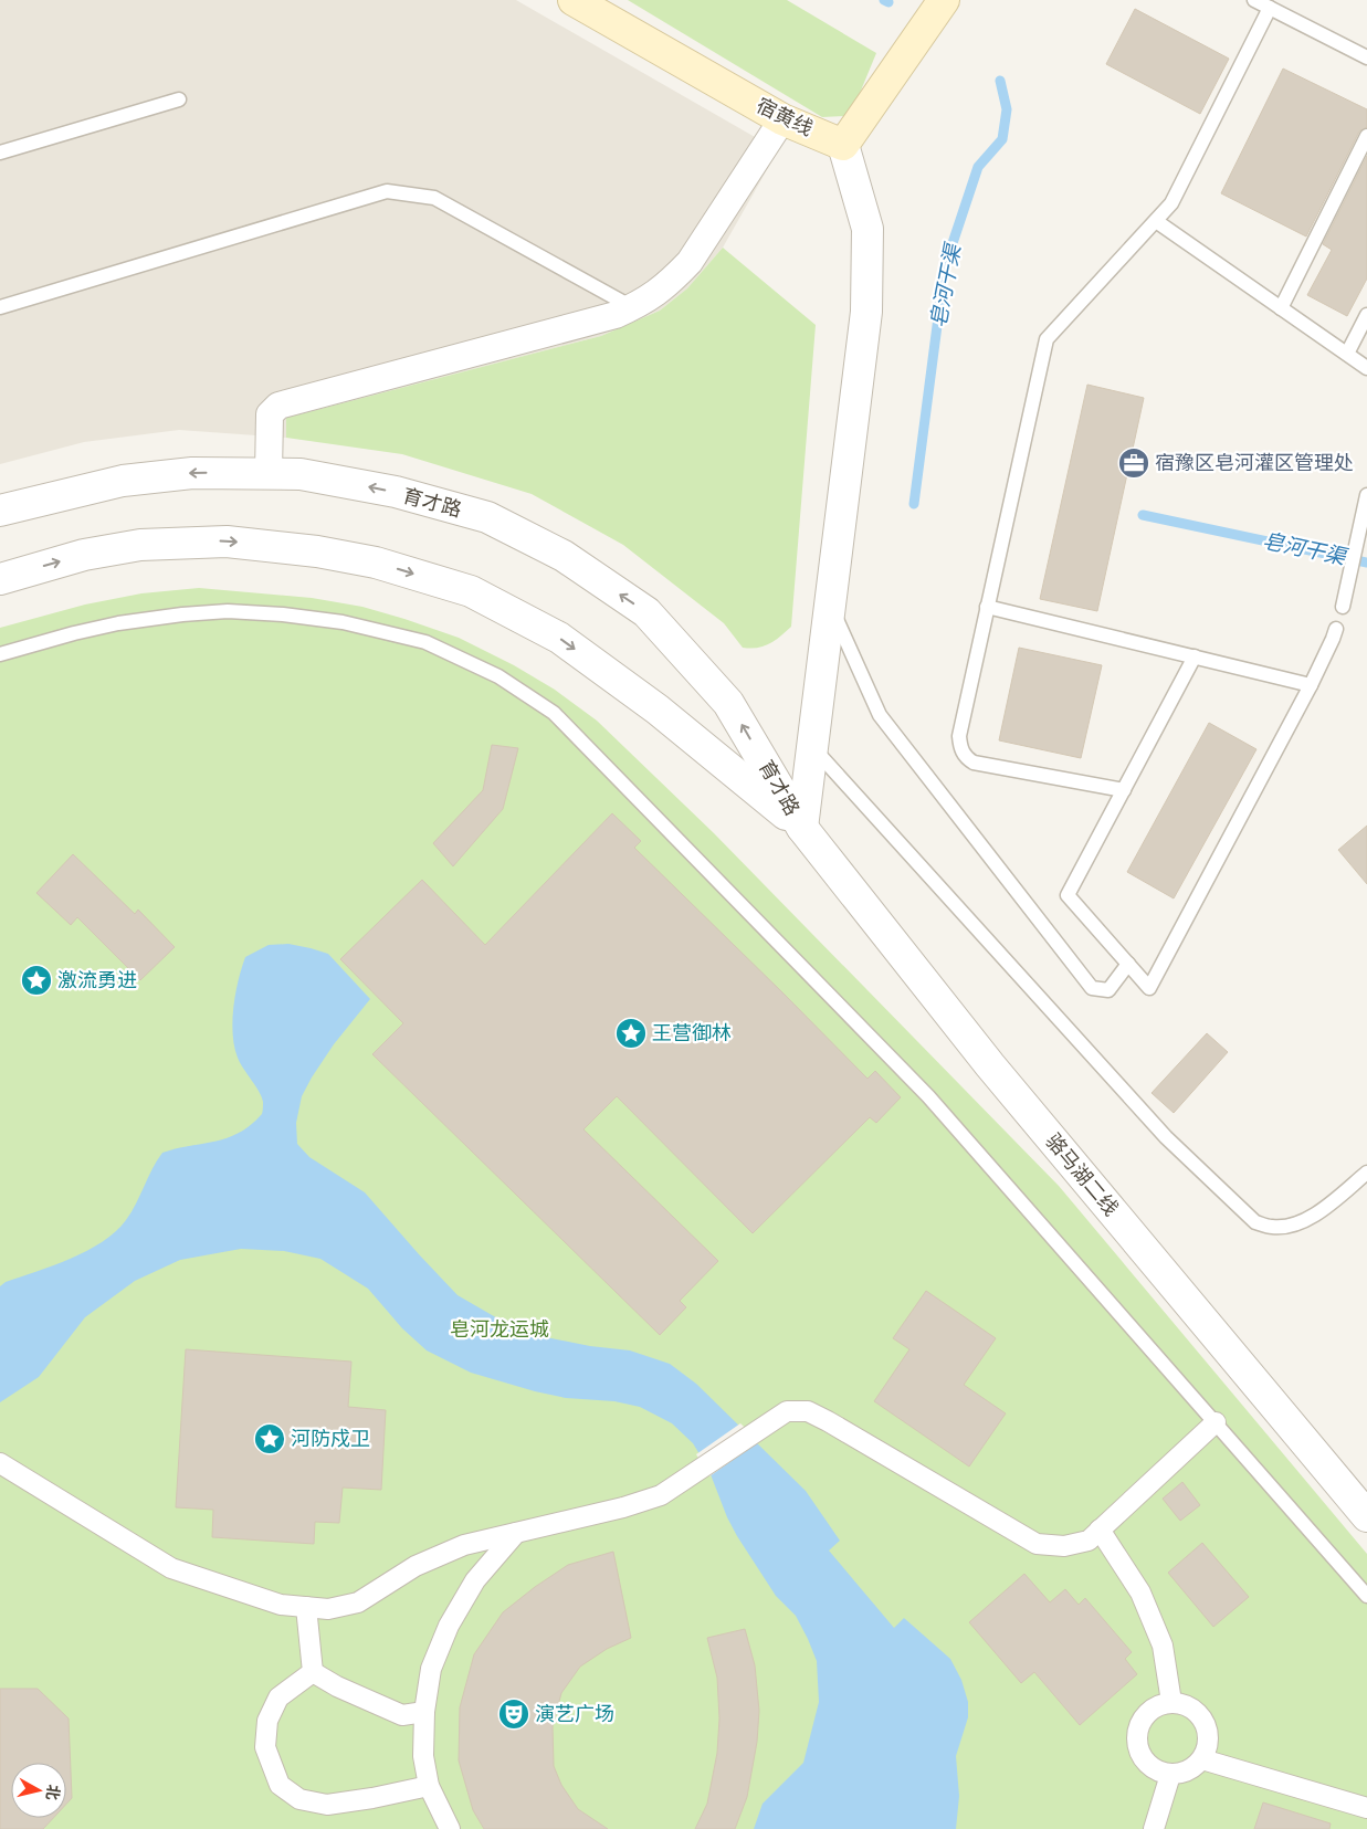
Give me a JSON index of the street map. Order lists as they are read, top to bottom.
{
  "streets": {
    "main road": ["宿黄线"],
    "street": ["育才路", "骆马湖二线"]
  },
  "crossings": [
    ["育才路", "骆马湖二线"]
  ],
  "water": ["皂河干渠"],
  "parks": ["皂河龙运城"],
  "places": {
    "office": ["宿豫区皂河灌区管理处"],
    "place": ["激流勇进", "王营御林", "河防戍卫"],
    "theatre": ["演艺广场"]
  },
  "north": "right"
}
